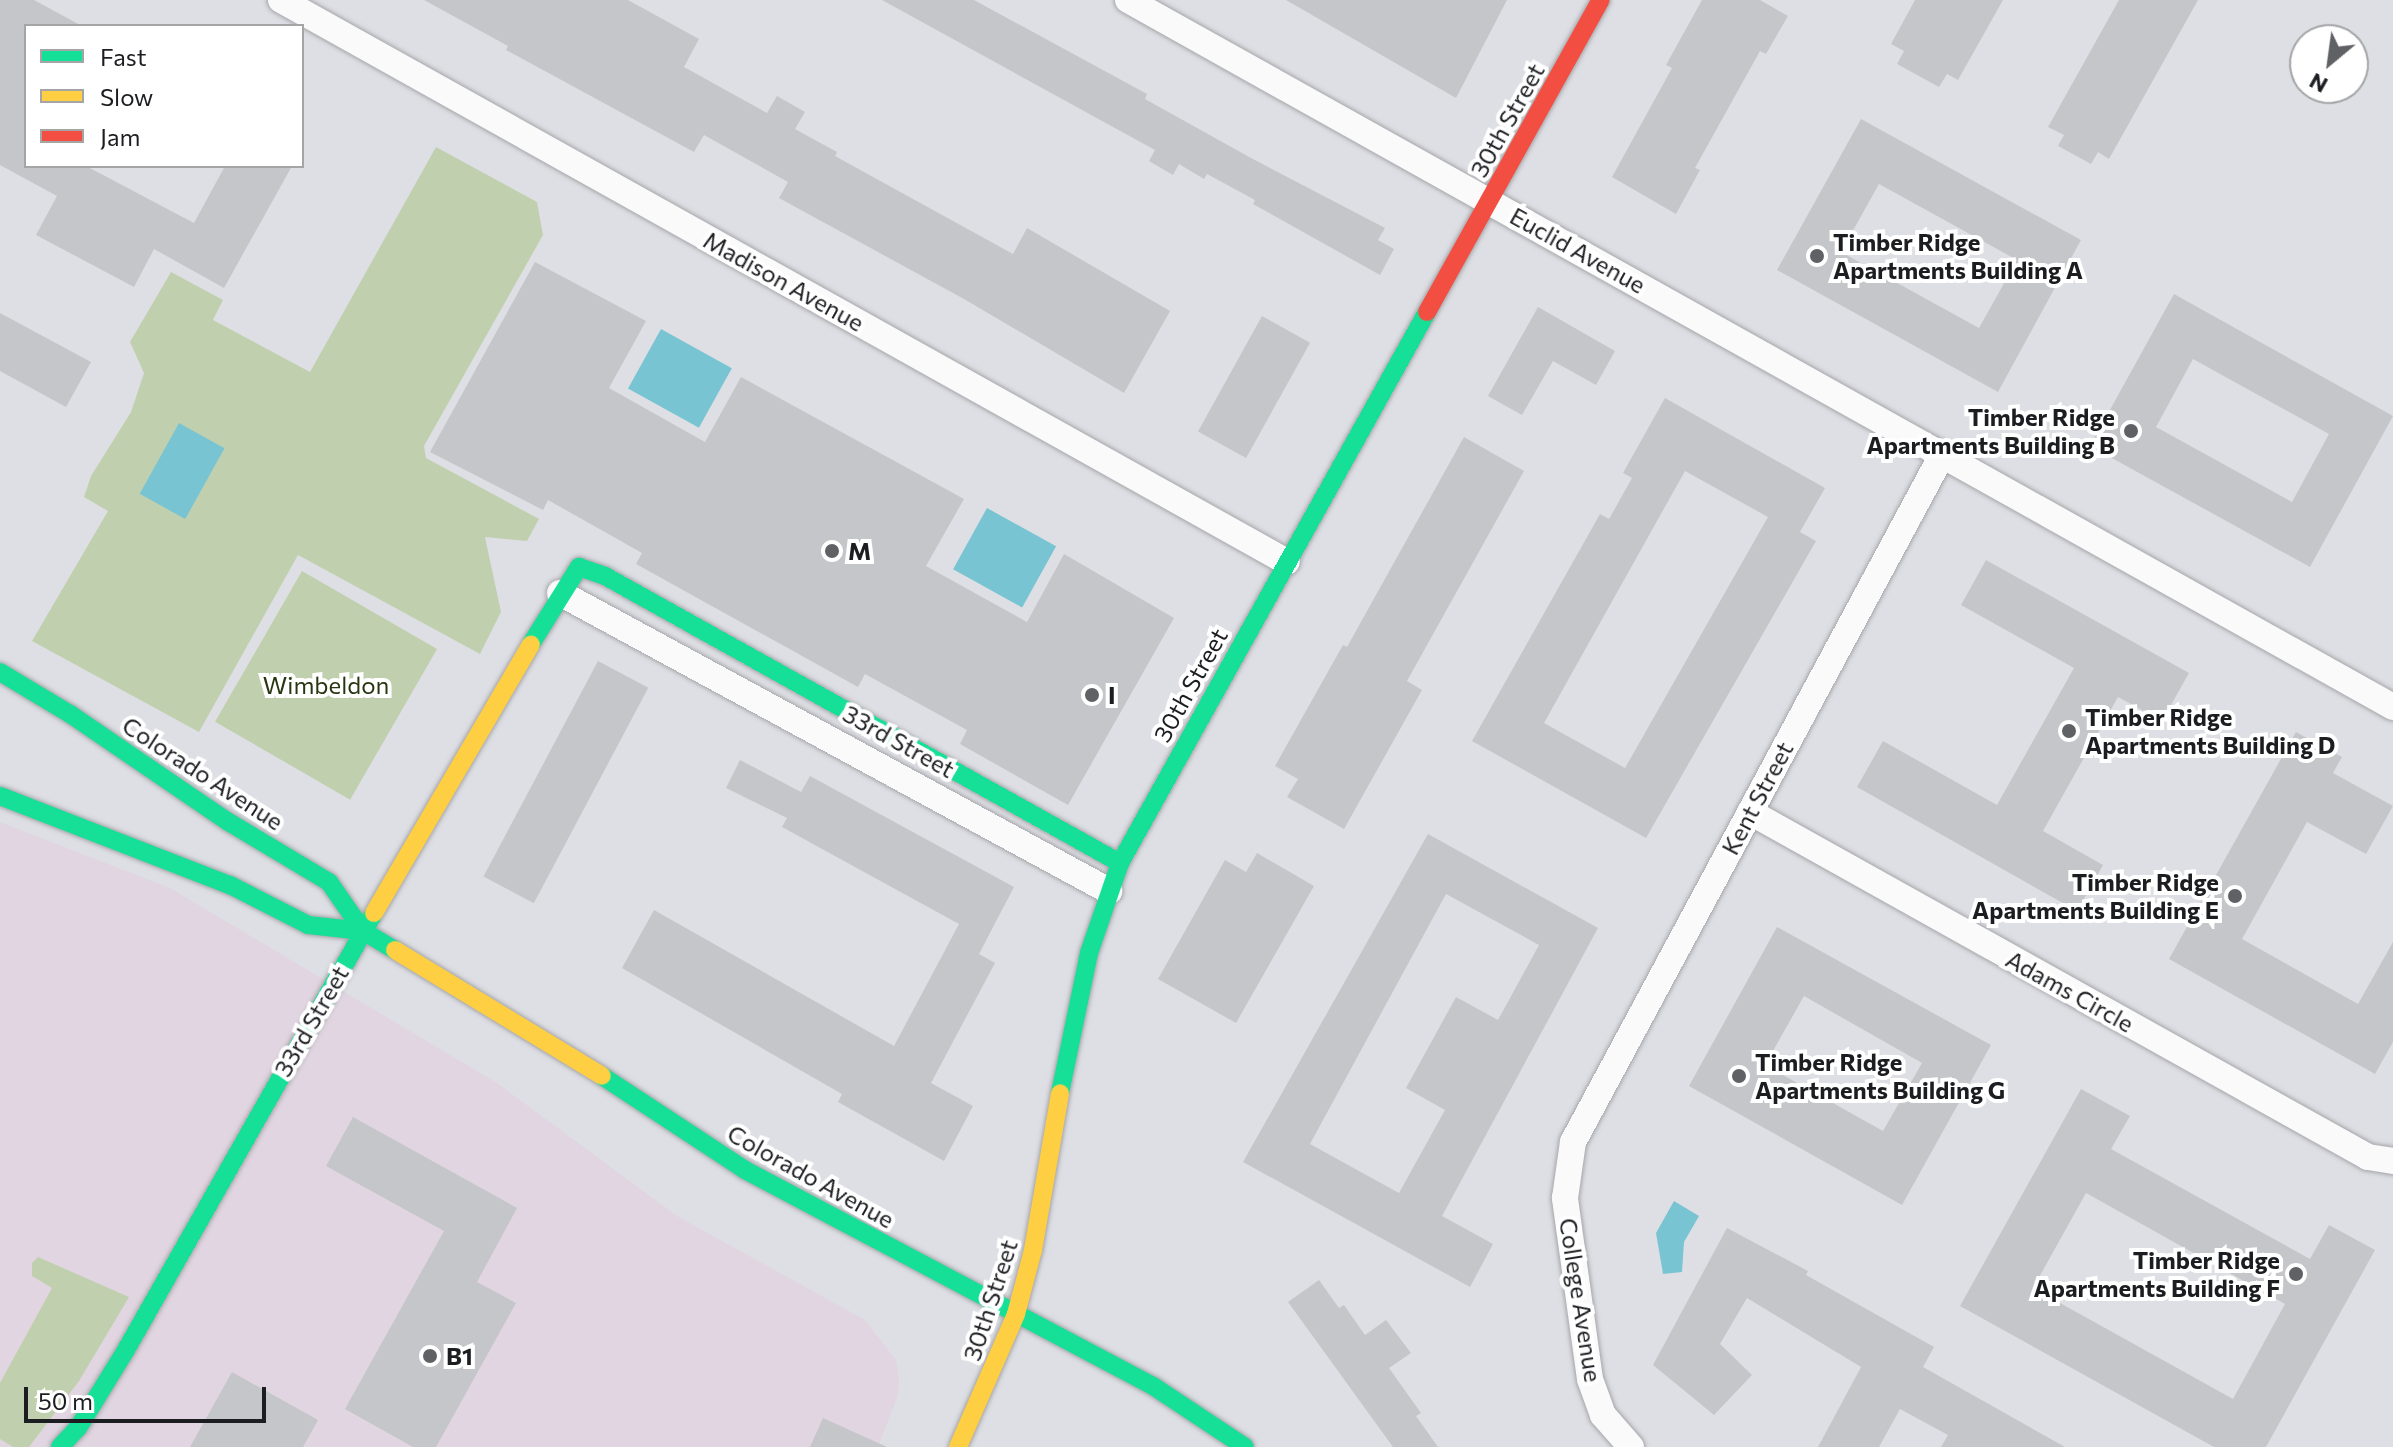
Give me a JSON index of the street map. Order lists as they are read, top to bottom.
{
  "streets": {
    "main road": ["30th Street", "33rd Street", "Colorado Avenue"],
    "street": [
      "Euclid Avenue",
      "Madison Avenue",
      "Kent Street",
      "Adams Circle",
      "College Avenue"
    ]
  },
  "crossings": [
    ["30th Street", "Euclid Avenue"],
    ["30th Street", "Madison Avenue"],
    ["30th Street", "33rd Street"],
    ["30th Street", "Colorado Avenue"],
    ["Euclid Avenue", "Kent Street"],
    ["33rd Street", "Colorado Avenue"],
    ["Kent Street", "Adams Circle"],
    ["Kent Street", "College Avenue"]
  ],
  "parks": ["Wimbeldon"],
  "places": [
    "Timber Ridge Apartments Building A",
    "Timber Ridge Apartments Building B",
    "M",
    "I",
    "Timber Ridge Apartments Building D",
    "Timber Ridge Apartments Building E",
    "Timber Ridge Apartments Building G",
    "Timber Ridge Apartments Building F",
    "B1"
  ],
  "legend": ["Fast", "Slow", "Jam"],
  "scale_bar": "50 m",
  "north": "bottom left"
}
